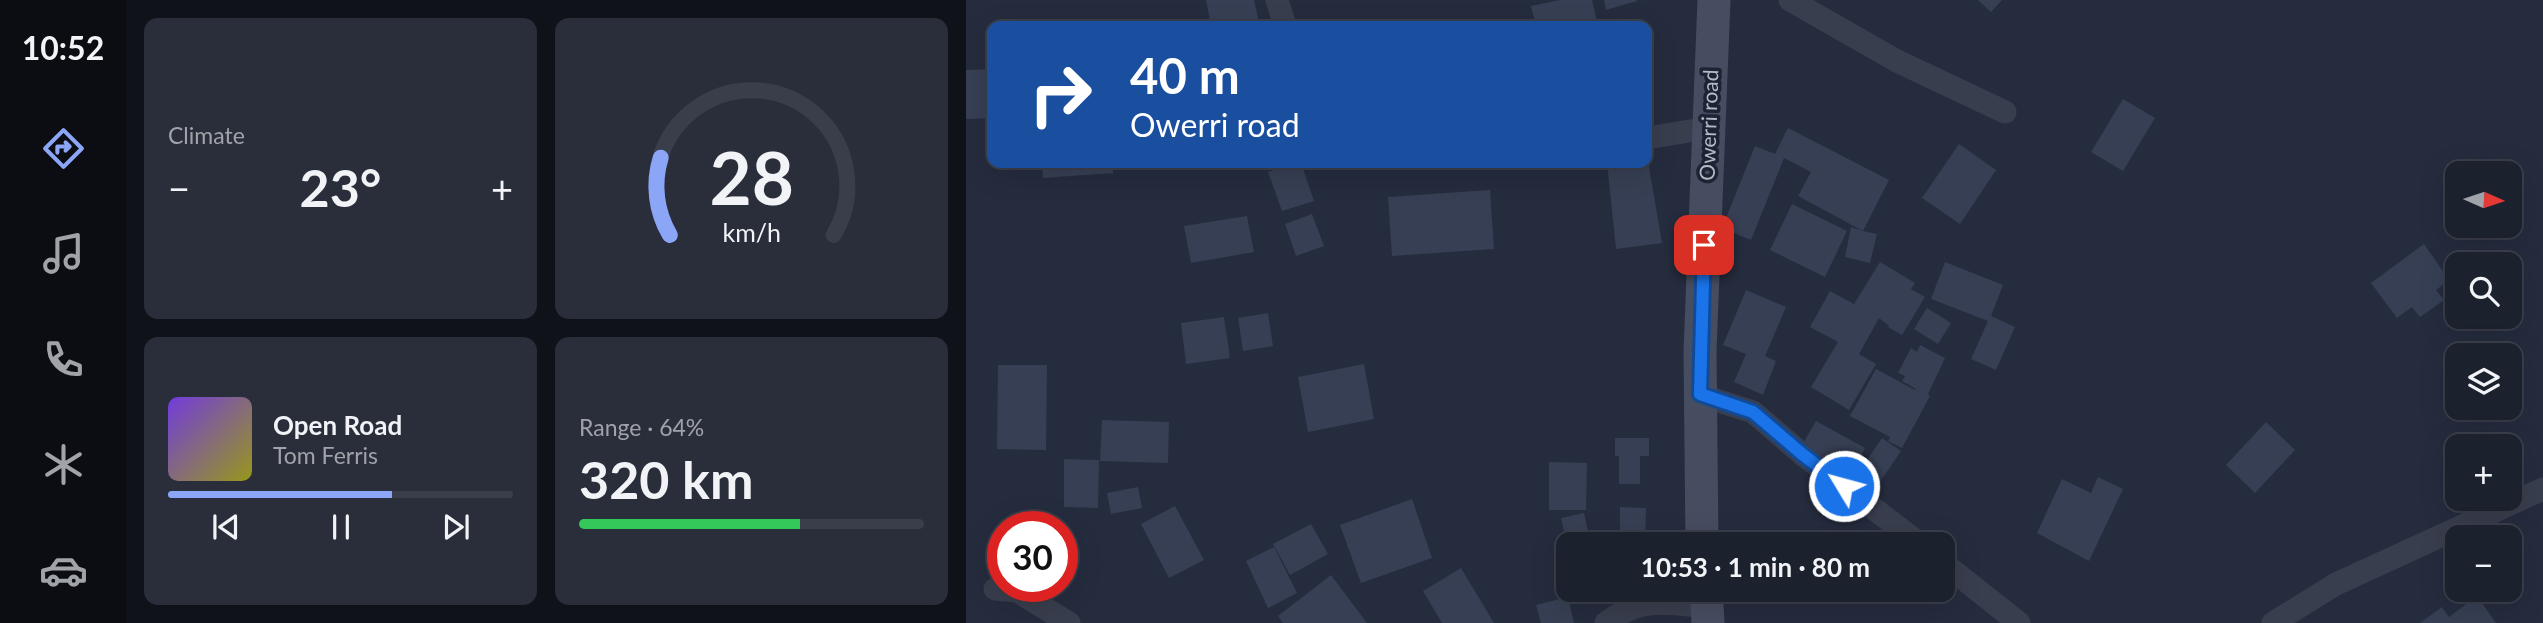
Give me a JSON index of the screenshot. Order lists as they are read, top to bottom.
{
  "streets": {
    "main road": ["Owerri road"]
  },
  "north": "right",
  "page": {
    "tabs": "10:52",
    "tile": [
      "Climate",
      ["Range · 64%", "320 km"]
    ],
    "turn": ["40 m", "Owerri road"],
    "heat": ["−", "23°", "+"],
    "map_buttons": ["+", "−"],
    "song": ["Open Road", "Tom Ferris"],
    "limit": "30",
    "trip": "10:53 · 1 min · 80 m",
    "gauge": ["28", "km/h"]
  }
}
